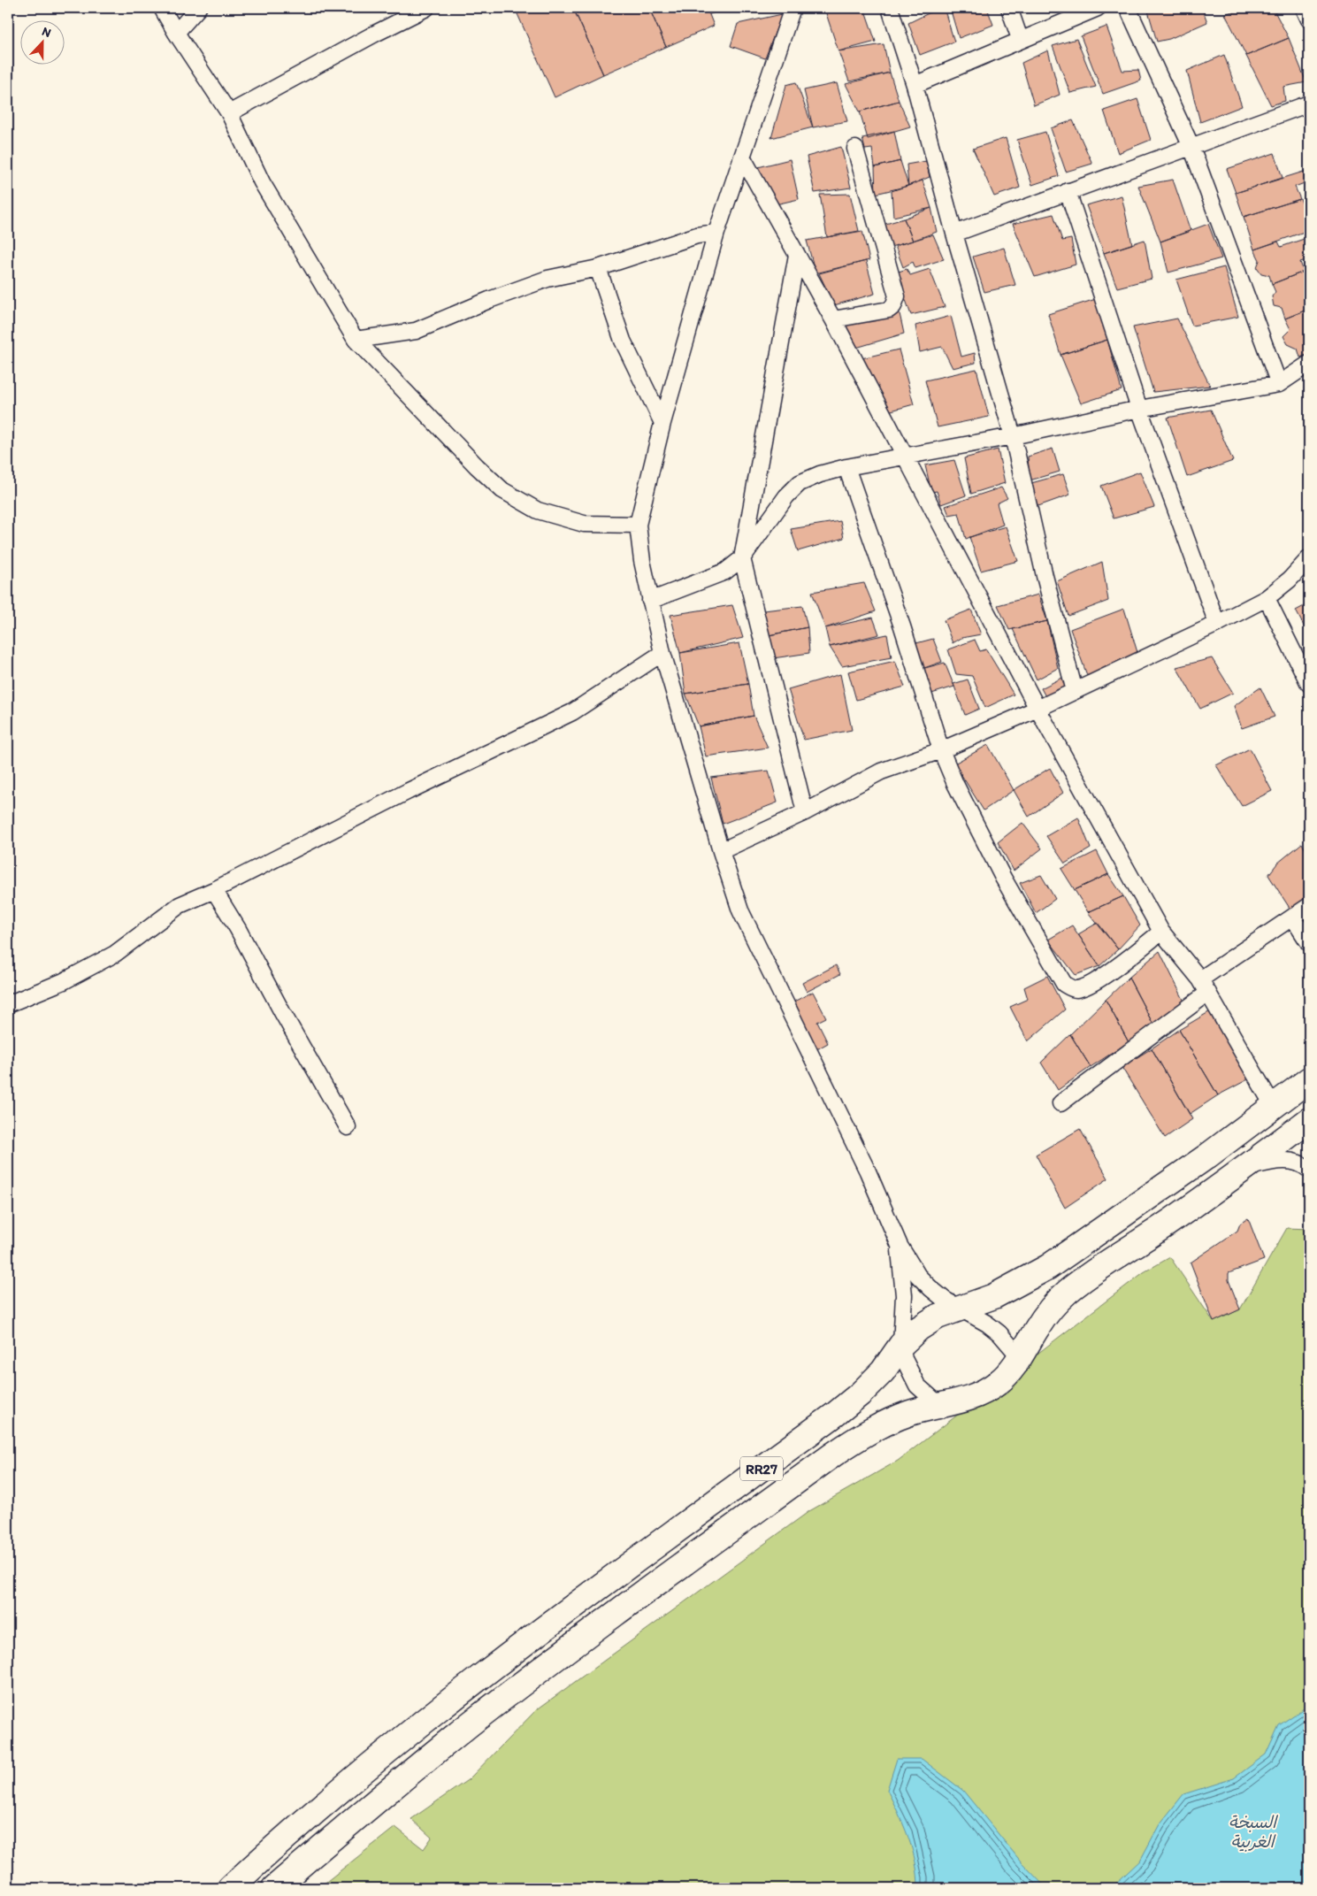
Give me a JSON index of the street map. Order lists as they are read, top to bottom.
{
  "streets": {
    "highway": ["RR27"]
  },
  "water": ["السبخة الغربية"],
  "north": "top"
}
